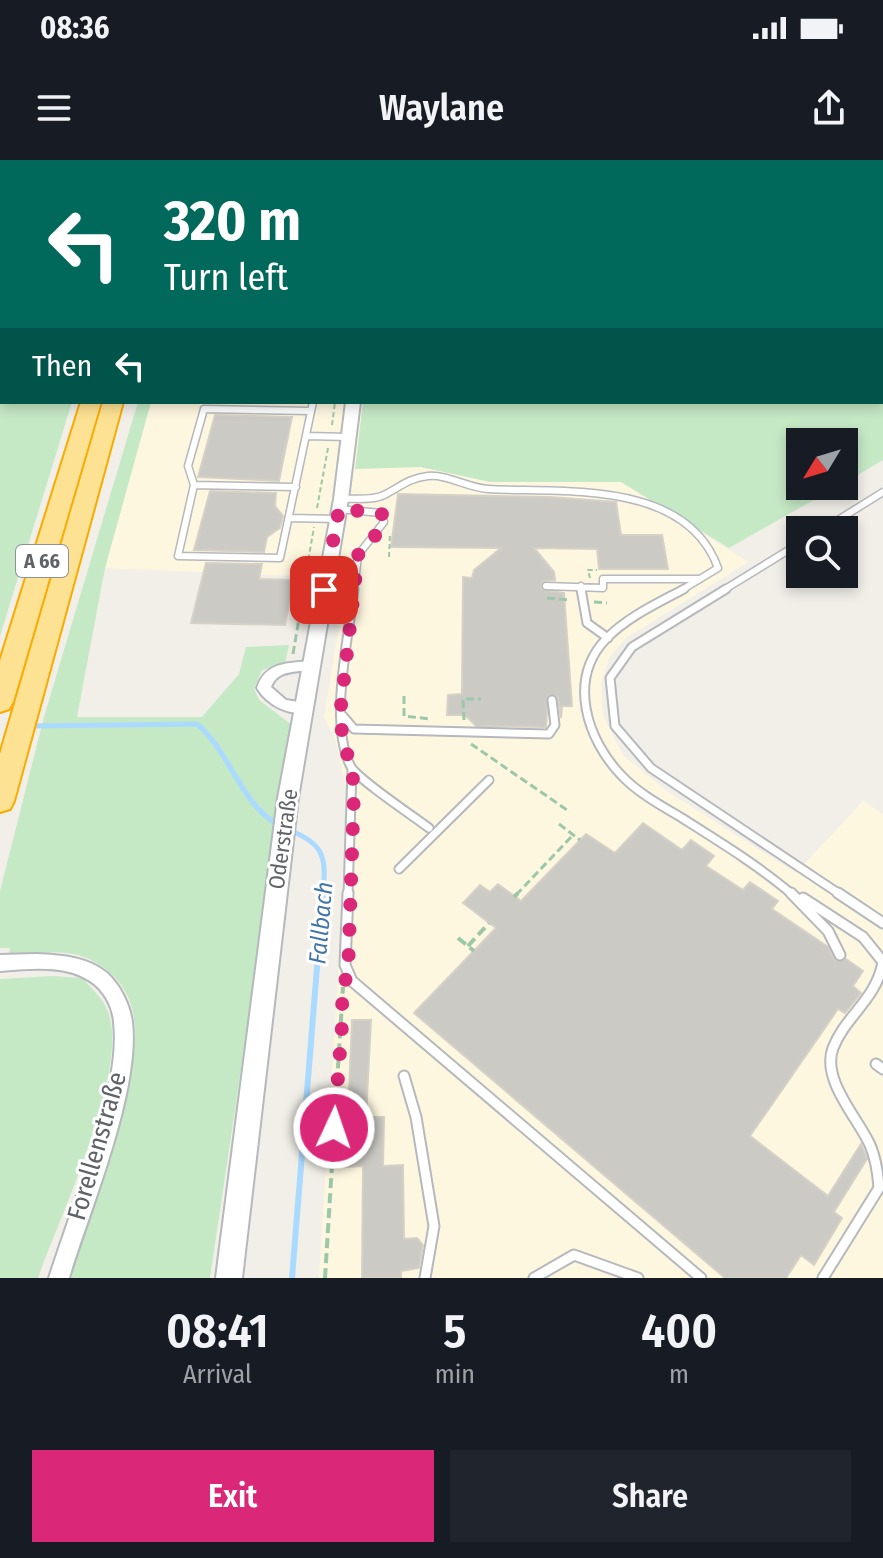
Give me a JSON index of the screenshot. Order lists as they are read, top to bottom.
{
  "streets": {
    "highway": ["A 66"],
    "street": ["Oderstraße", "Forellenstraße"]
  },
  "water": ["Fallbach"],
  "north": "bottom left",
  "page": {
    "status": "08:36",
    "header": "Waylane",
    "turn": ["320 m", "Turn left"],
    "then": "Then",
    "eta": [
      "08:41",
      "Arrival",
      "5",
      "min",
      "400",
      "m"
    ],
    "buttons": ["Exit", "Share"]
  }
}
